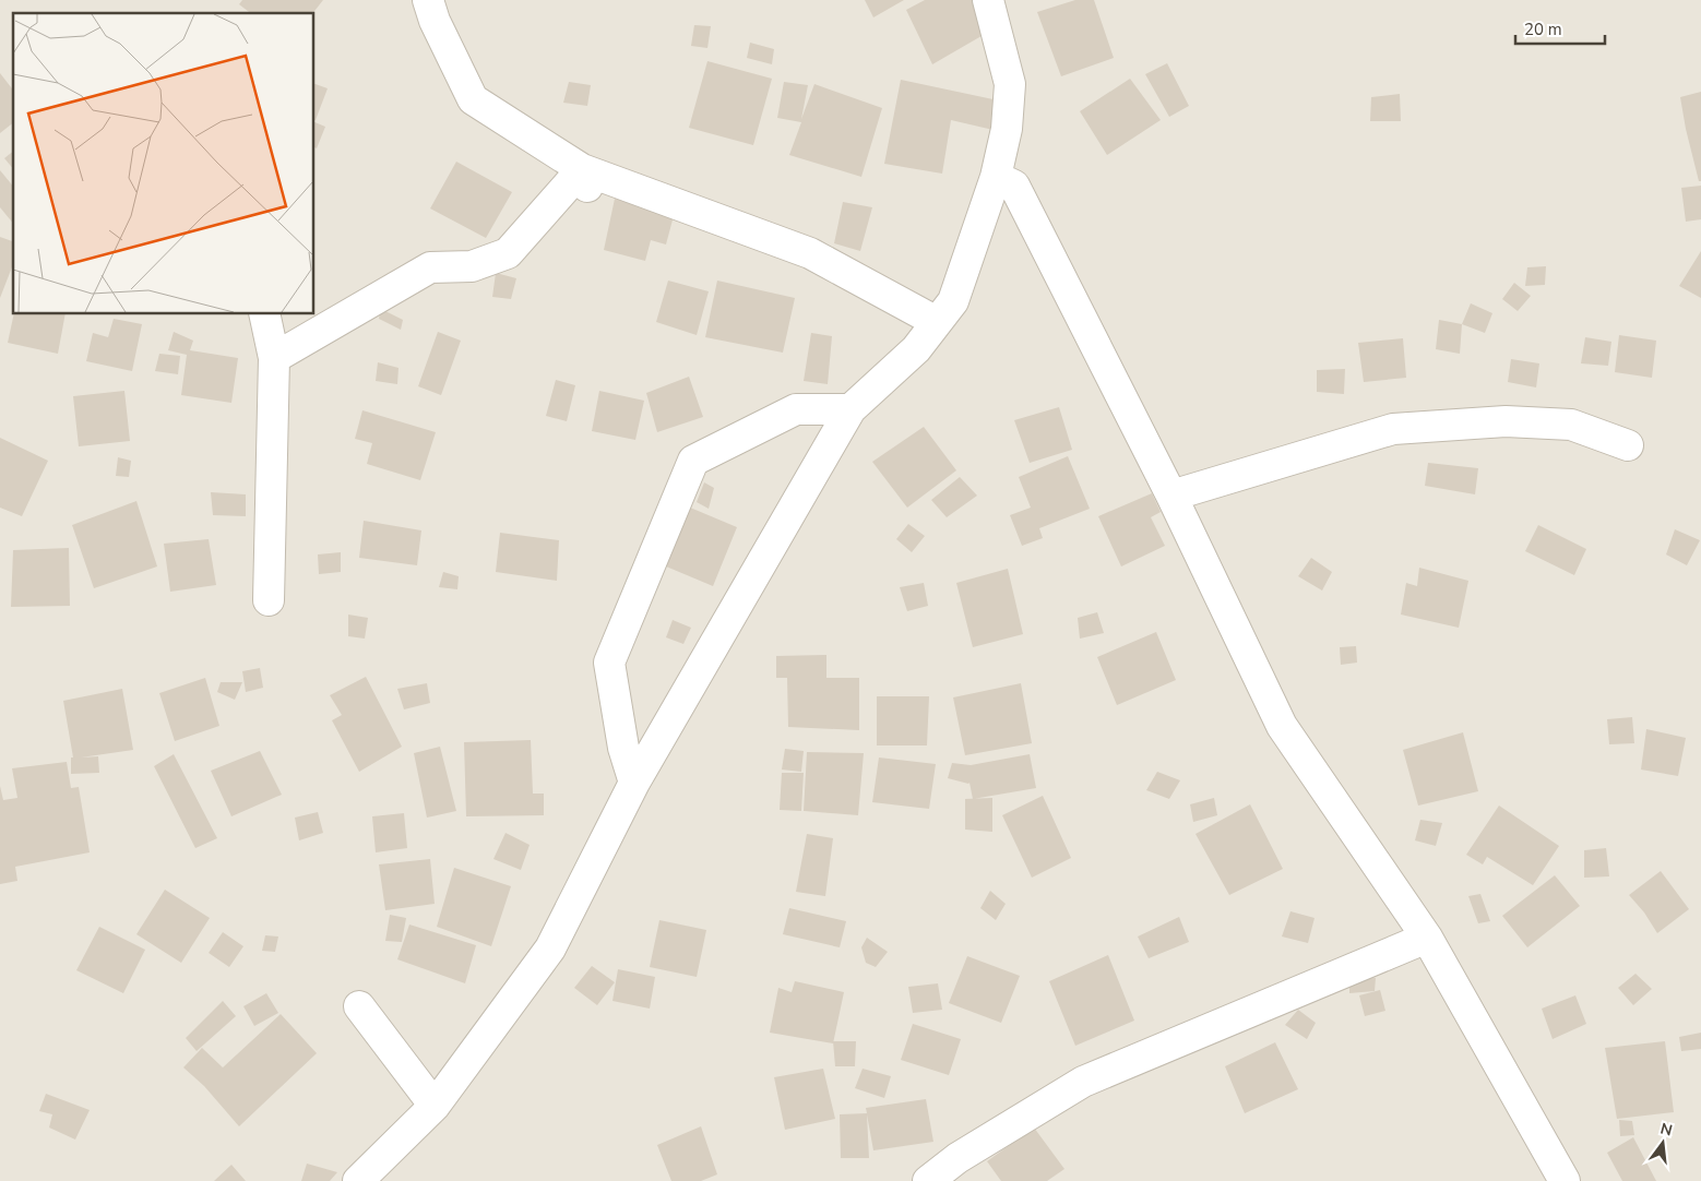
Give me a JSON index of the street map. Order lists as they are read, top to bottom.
{
  "scale_bar": "20 m",
  "north": "top"
}
